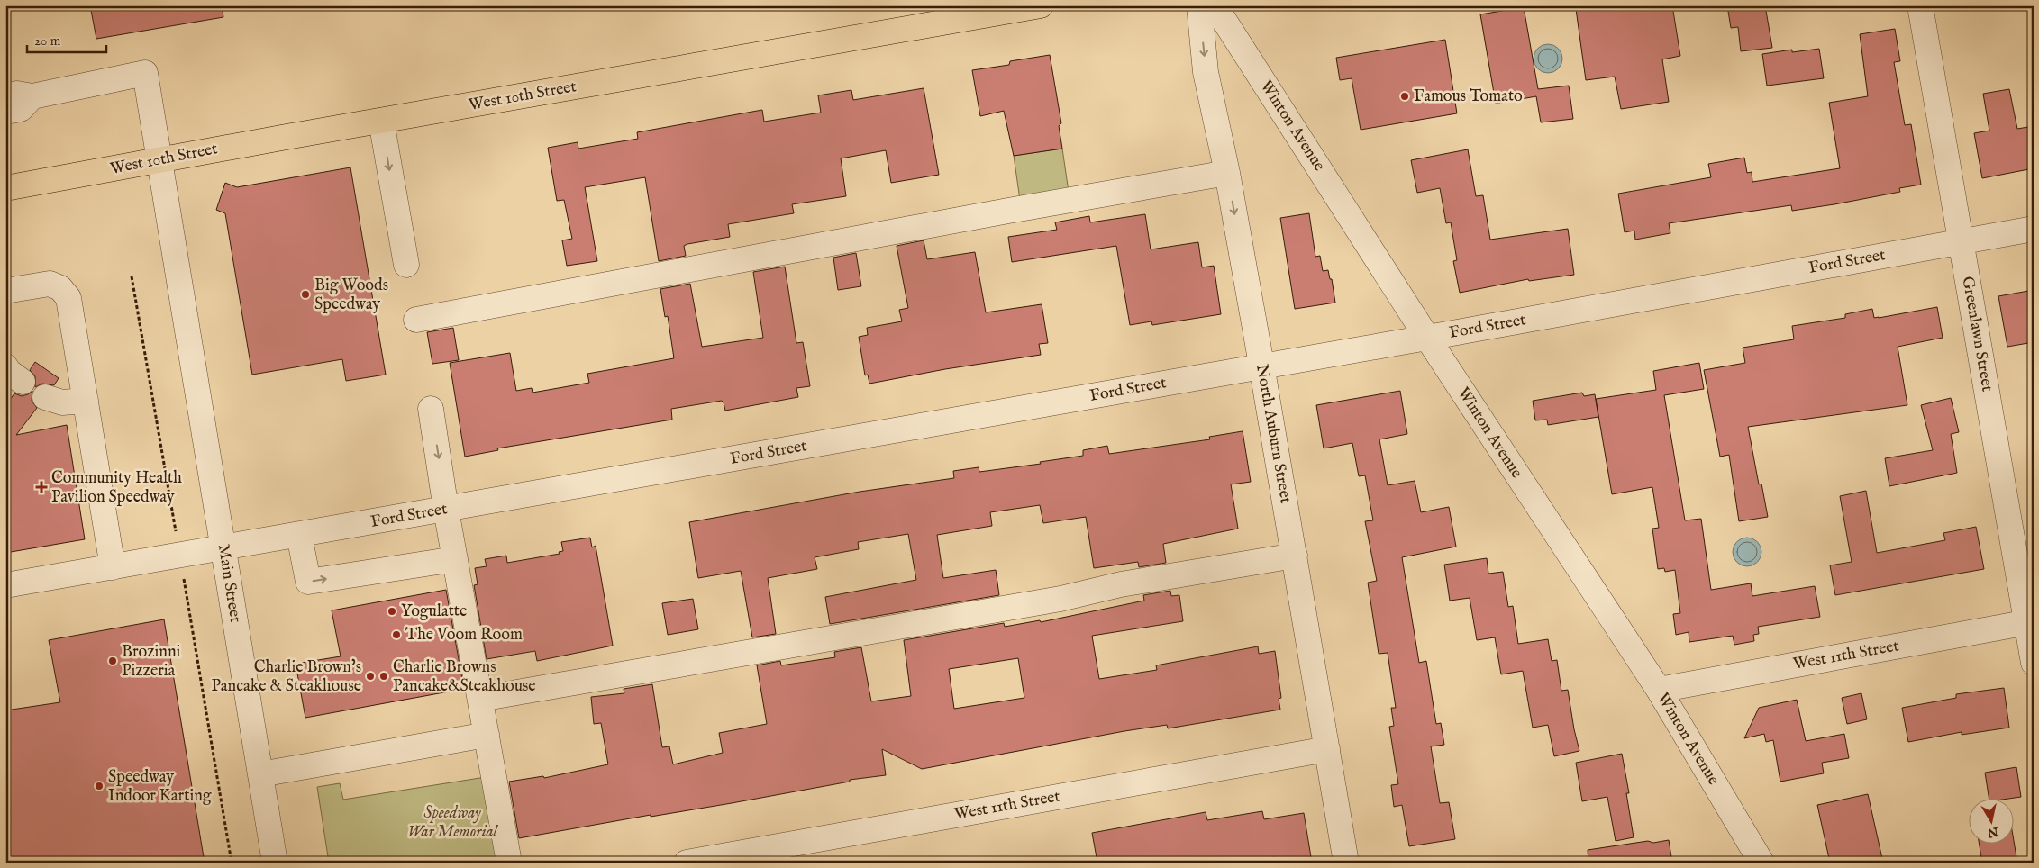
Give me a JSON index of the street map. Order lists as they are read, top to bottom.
{
  "streets": {
    "main road": ["West 10th Street"],
    "street": [
      "Winton Avenue",
      "Ford Street",
      "Greenlawn Street",
      "North Auburn Street",
      "Main Street",
      "West 11th Street"
    ]
  },
  "crossings": [
    ["West 10th Street", "Main Street"],
    ["Winton Avenue", "Ford Street"],
    ["Winton Avenue", "West 11th Street"],
    ["Ford Street", "Greenlawn Street"],
    ["Ford Street", "North Auburn Street"],
    ["Ford Street", "Main Street"],
    ["Greenlawn Street", "West 11th Street"],
    ["North Auburn Street", "West 11th Street"]
  ],
  "one_way": ["North Auburn Street"],
  "parks": ["Speedway War Memorial"],
  "places": {
    "other": [
      "Famous Tomato",
      "Big Woods Speedway",
      "Yogulatte",
      "The Voom Room",
      "Brozinni Pizzeria",
      "Charlie Brown's Pancake & Steakhouse",
      "Charlie Browns Pancake&Steakhouse",
      "Speedway Indoor Karting"
    ],
    "health": ["Community Health Pavilion Speedway"]
  },
  "scale_bar": "20 m",
  "north": "bottom"
}
